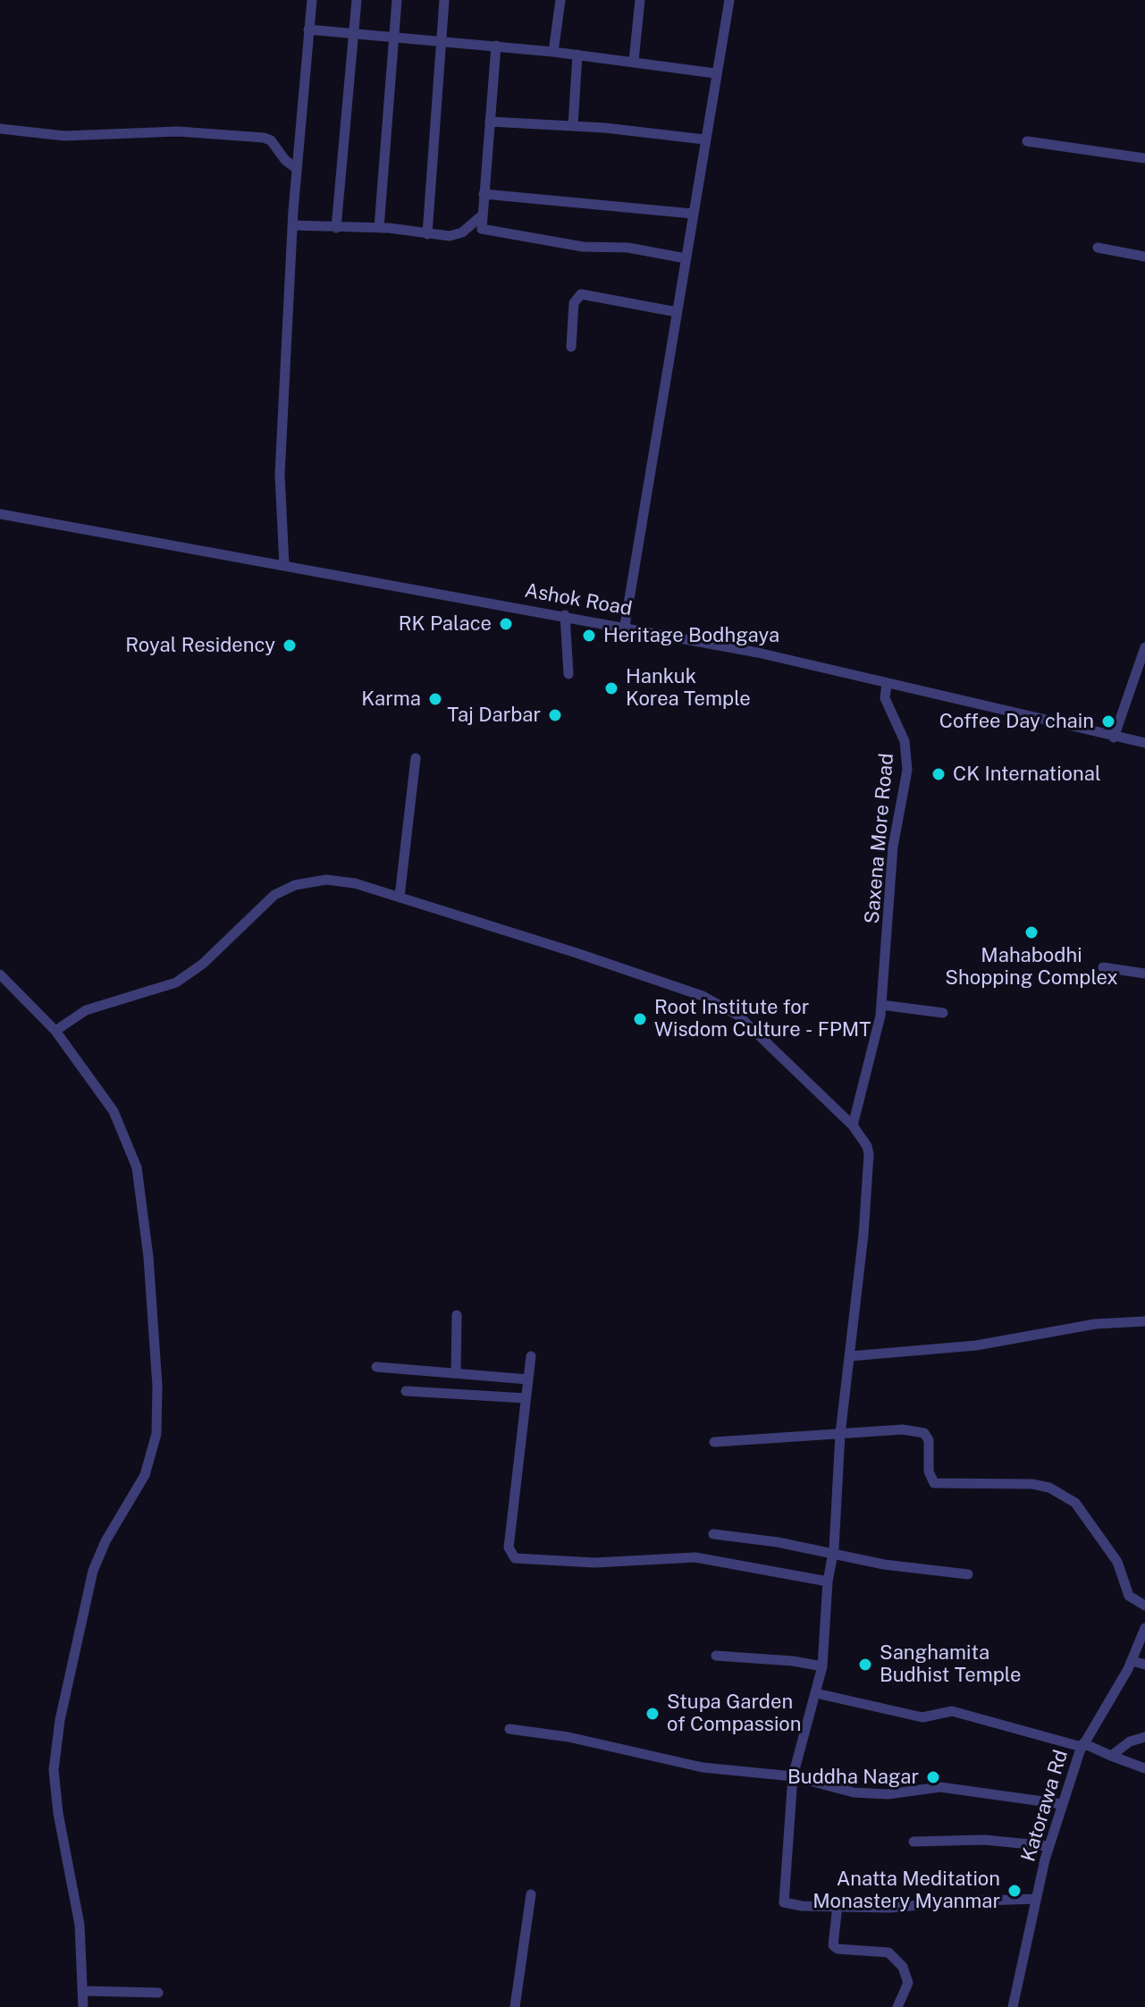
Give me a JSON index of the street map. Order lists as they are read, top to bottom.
{
  "streets": {
    "street": ["Ashok Road", "Saxena More Road", "Katorawa Rd"]
  },
  "crossings": [
    ["Ashok Road", "Saxena More Road"]
  ],
  "places": [
    "RK Palace",
    "Heritage Bodhgaya",
    "Royal Residency",
    "Hankuk Korea Temple",
    "Karma",
    "Taj Darbar",
    "Coffee Day chain",
    "CK International",
    "Mahabodhi Shopping Complex",
    "Root Institute for Wisdom Culture - FPMT",
    "Sanghamita Budhist Temple",
    "Stupa Garden of Compassion",
    "Buddha Nagar",
    "Anatta Meditation Monastery Myanmar"
  ]
}
